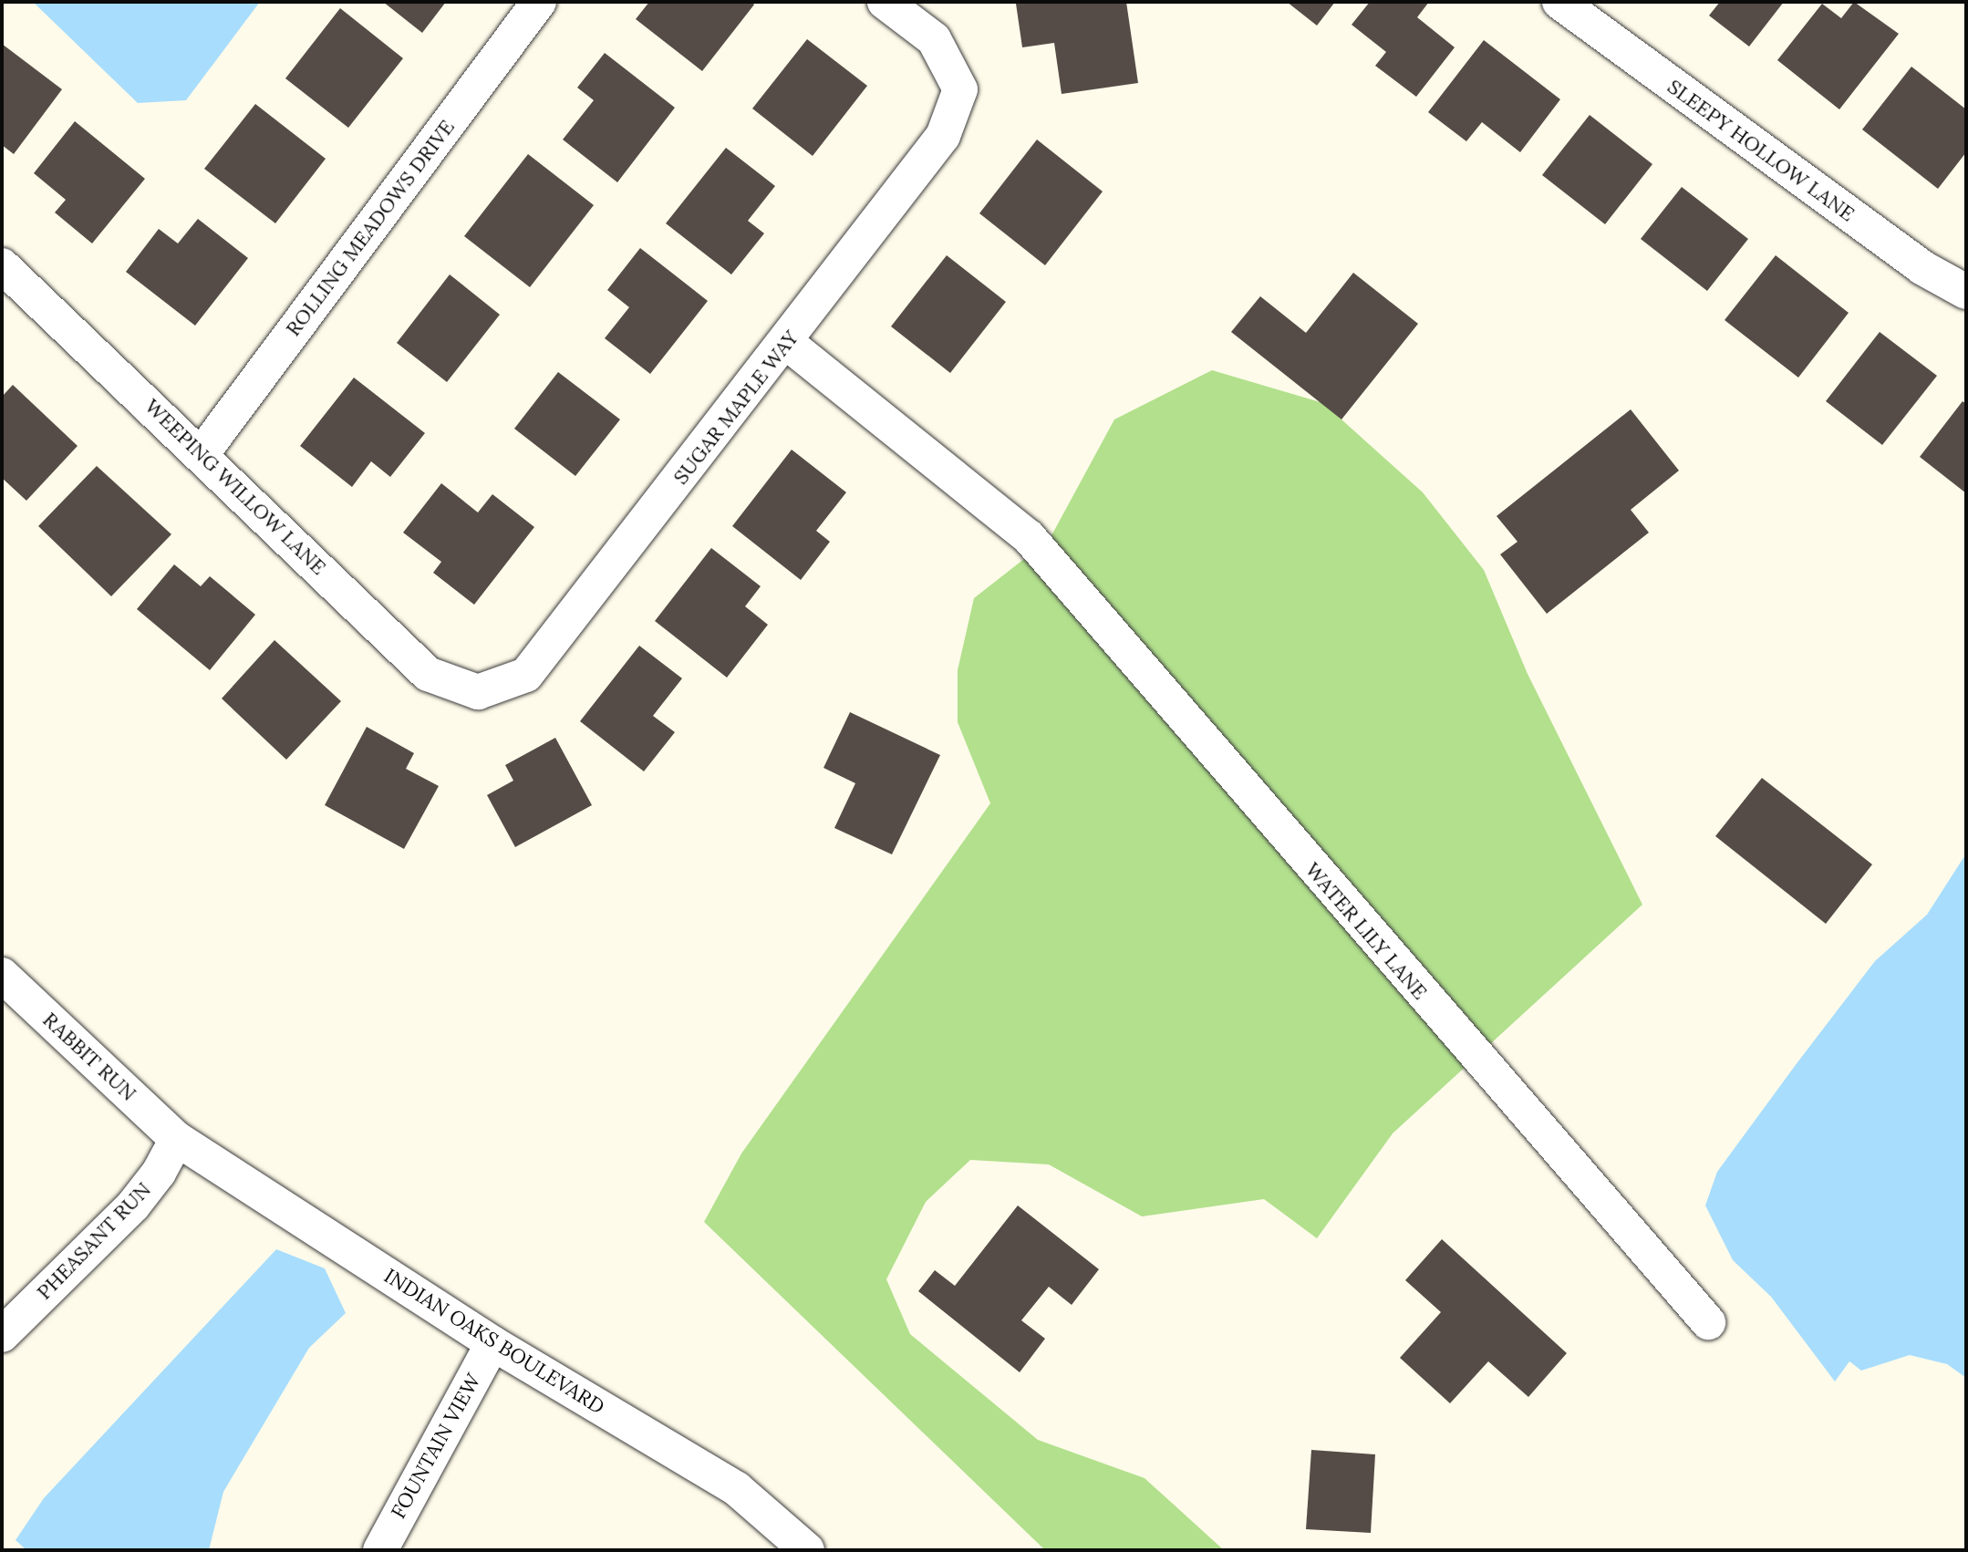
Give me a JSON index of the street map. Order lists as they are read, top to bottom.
{
  "streets": {
    "street": [
      "SLEEPY HOLLOW LANE",
      "ROLLING MEADOWS DRIVE",
      "SUGAR MAPLE WAY",
      "WEEPING WILLOW LANE",
      "WATER LILY LANE",
      "RABBIT RUN",
      "PHEASANT RUN",
      "INDIAN OAKS BOULEVARD",
      "FOUNTAIN VIEW"
    ]
  },
  "crossings": [
    ["ROLLING MEADOWS DRIVE", "WEEPING WILLOW LANE"],
    ["SUGAR MAPLE WAY", "WEEPING WILLOW LANE"],
    ["SUGAR MAPLE WAY", "WATER LILY LANE"],
    ["RABBIT RUN", "PHEASANT RUN"],
    ["RABBIT RUN", "INDIAN OAKS BOULEVARD"],
    ["PHEASANT RUN", "INDIAN OAKS BOULEVARD"],
    ["INDIAN OAKS BOULEVARD", "FOUNTAIN VIEW"]
  ]
}
